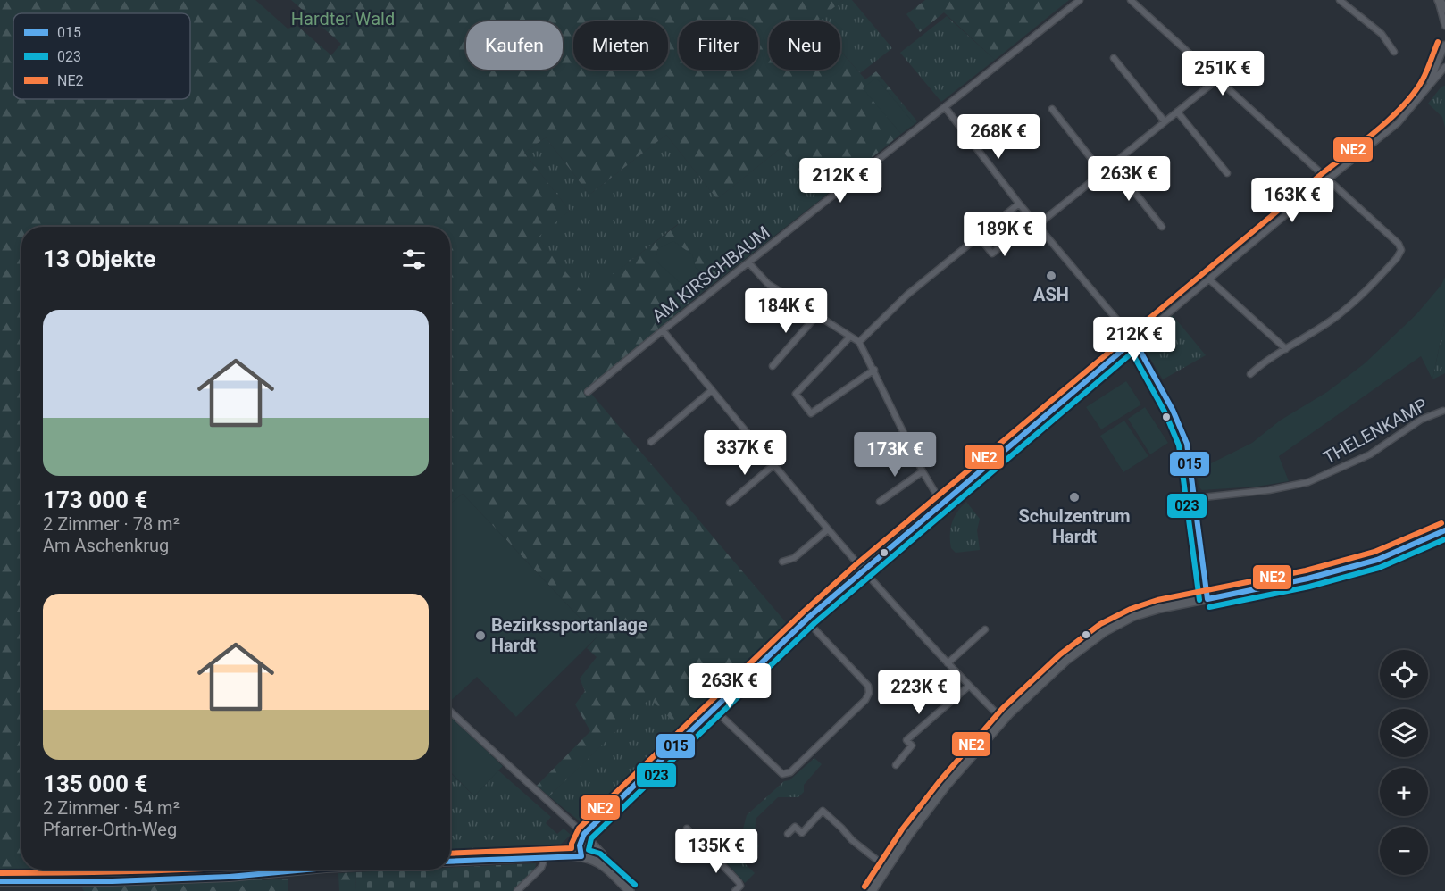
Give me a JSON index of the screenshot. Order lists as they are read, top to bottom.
{
  "streets": {
    "street": ["AM KIRSCHBAUM", "THELENKAMP"]
  },
  "parks": ["Hardter Wald"],
  "places": ["ASH", "Schulzentrum Hardt", "Bezirkssportanlage Hardt"],
  "lines": ["transit line NE2", "transit line 015", "transit line 023"],
  "legend": ["015", "023", "NE2"],
  "page": {
    "chip": [
      "Kaufen",
      "Mieten",
      "Filter",
      "Neu"
    ],
    "price": [
      "251K €",
      "268K €",
      "263K €",
      "212K €",
      "163K €",
      "189K €",
      "184K €",
      "212K €",
      "337K €",
      "173K €",
      "263K €",
      "223K €",
      "135K €"
    ],
    "heading": "13 Objekte",
    "list": [
      {
        "name": "173 000 €",
        "note": "2 Zimmer · 78 m² · Am Aschenkrug"
      },
      {
        "name": "135 000 €",
        "note": "2 Zimmer · 54 m² · Pfarrer-Orth-Weg"
      }
    ],
    "map_buttons": ["+", "−"]
  }
}
